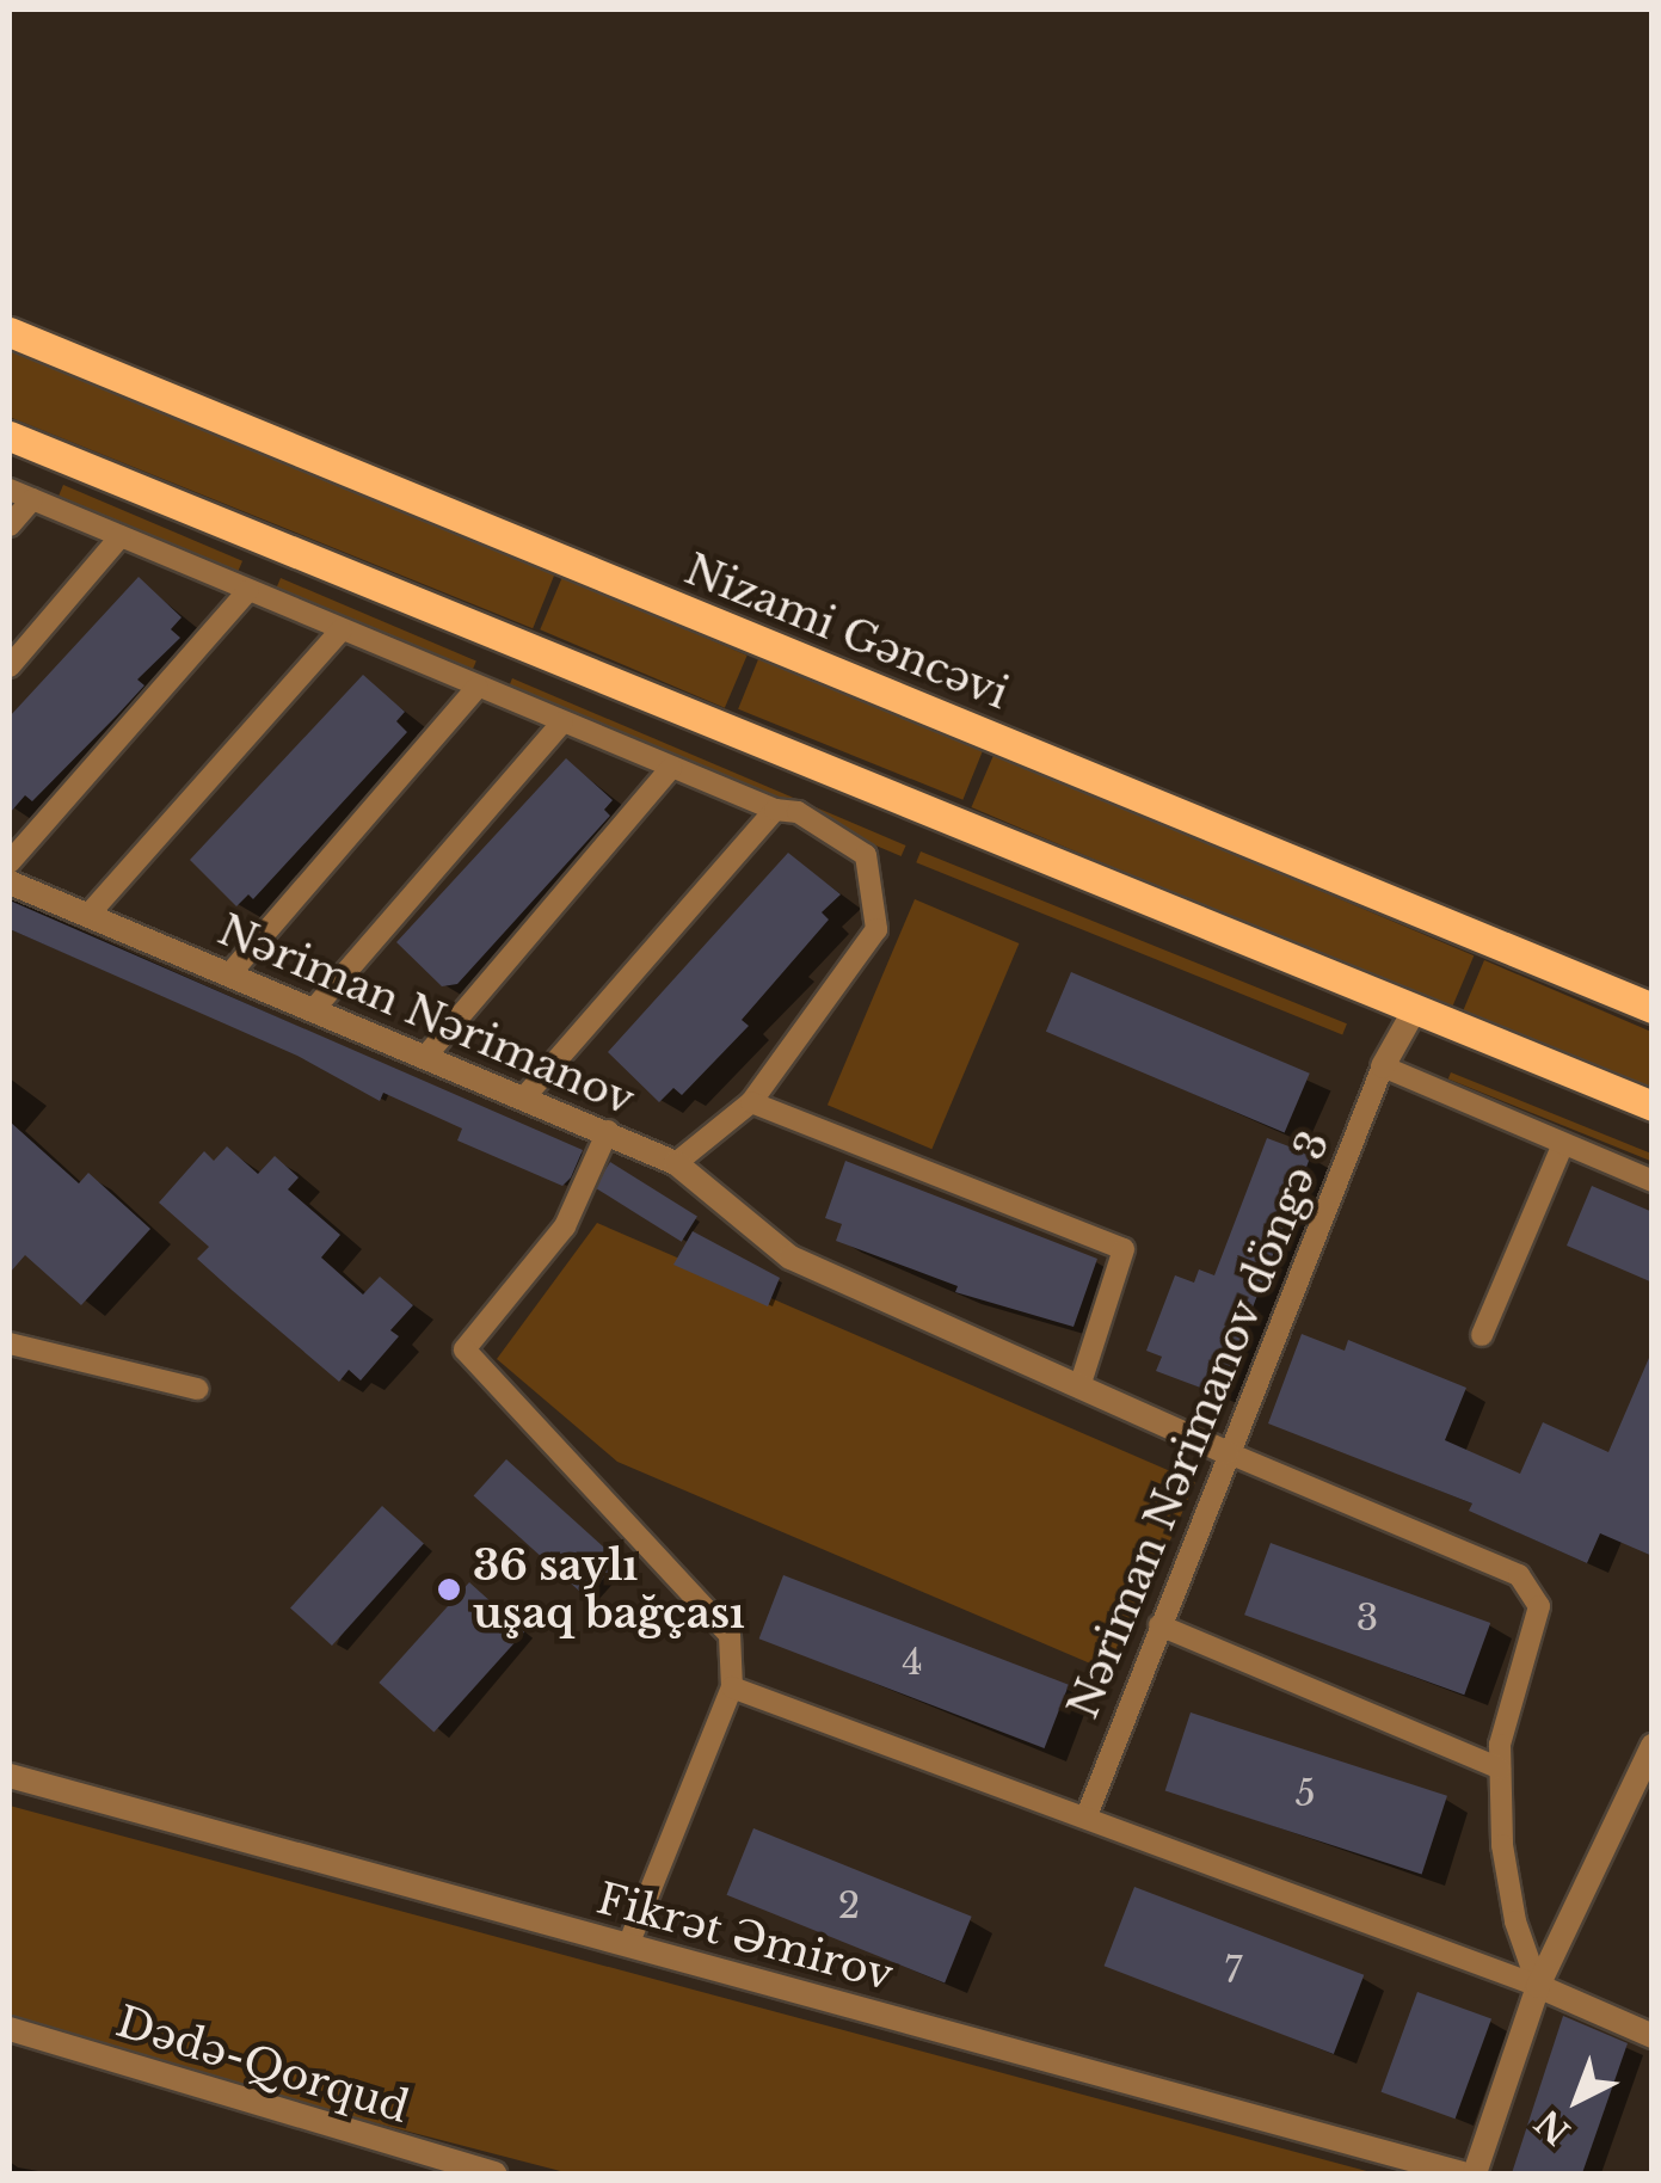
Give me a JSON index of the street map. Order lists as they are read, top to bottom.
{
  "streets": {
    "main road": ["Nizami Gəncəvi"],
    "street": ["Nəriman Nərimanov", "Fikrət Əmirov", "Dədə-Qorqud"],
    "lane": ["Nəriman Nərimanov döngə 3"]
  },
  "crossings": [
    ["Nəriman Nərimanov", "Nəriman Nərimanov döngə 3"]
  ],
  "places": ["36 saylı uşaq bağçası"],
  "house_numbers": [
    "3",
    "4",
    "5",
    "2",
    "7"
  ],
  "north": "bottom left"
}
